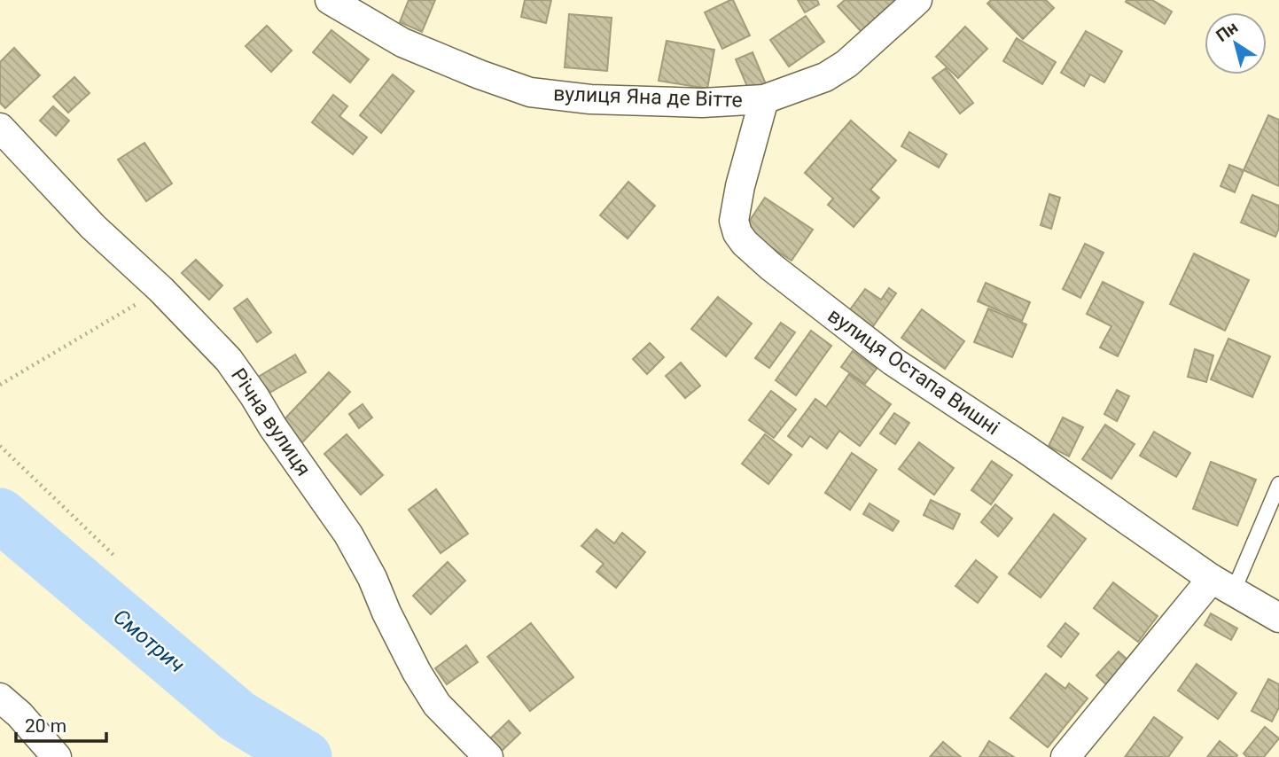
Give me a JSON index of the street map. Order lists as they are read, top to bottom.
{
  "streets": {
    "street": ["вулиця Яна де Вітте", "вулиця Остапа Вишні", "Річна вулиця"]
  },
  "crossings": [
    ["вулиця Яна де Вітте", "вулиця Остапа Вишні"]
  ],
  "water": ["Смотрич"],
  "scale_bar": "20 m",
  "north": "top left"
}
